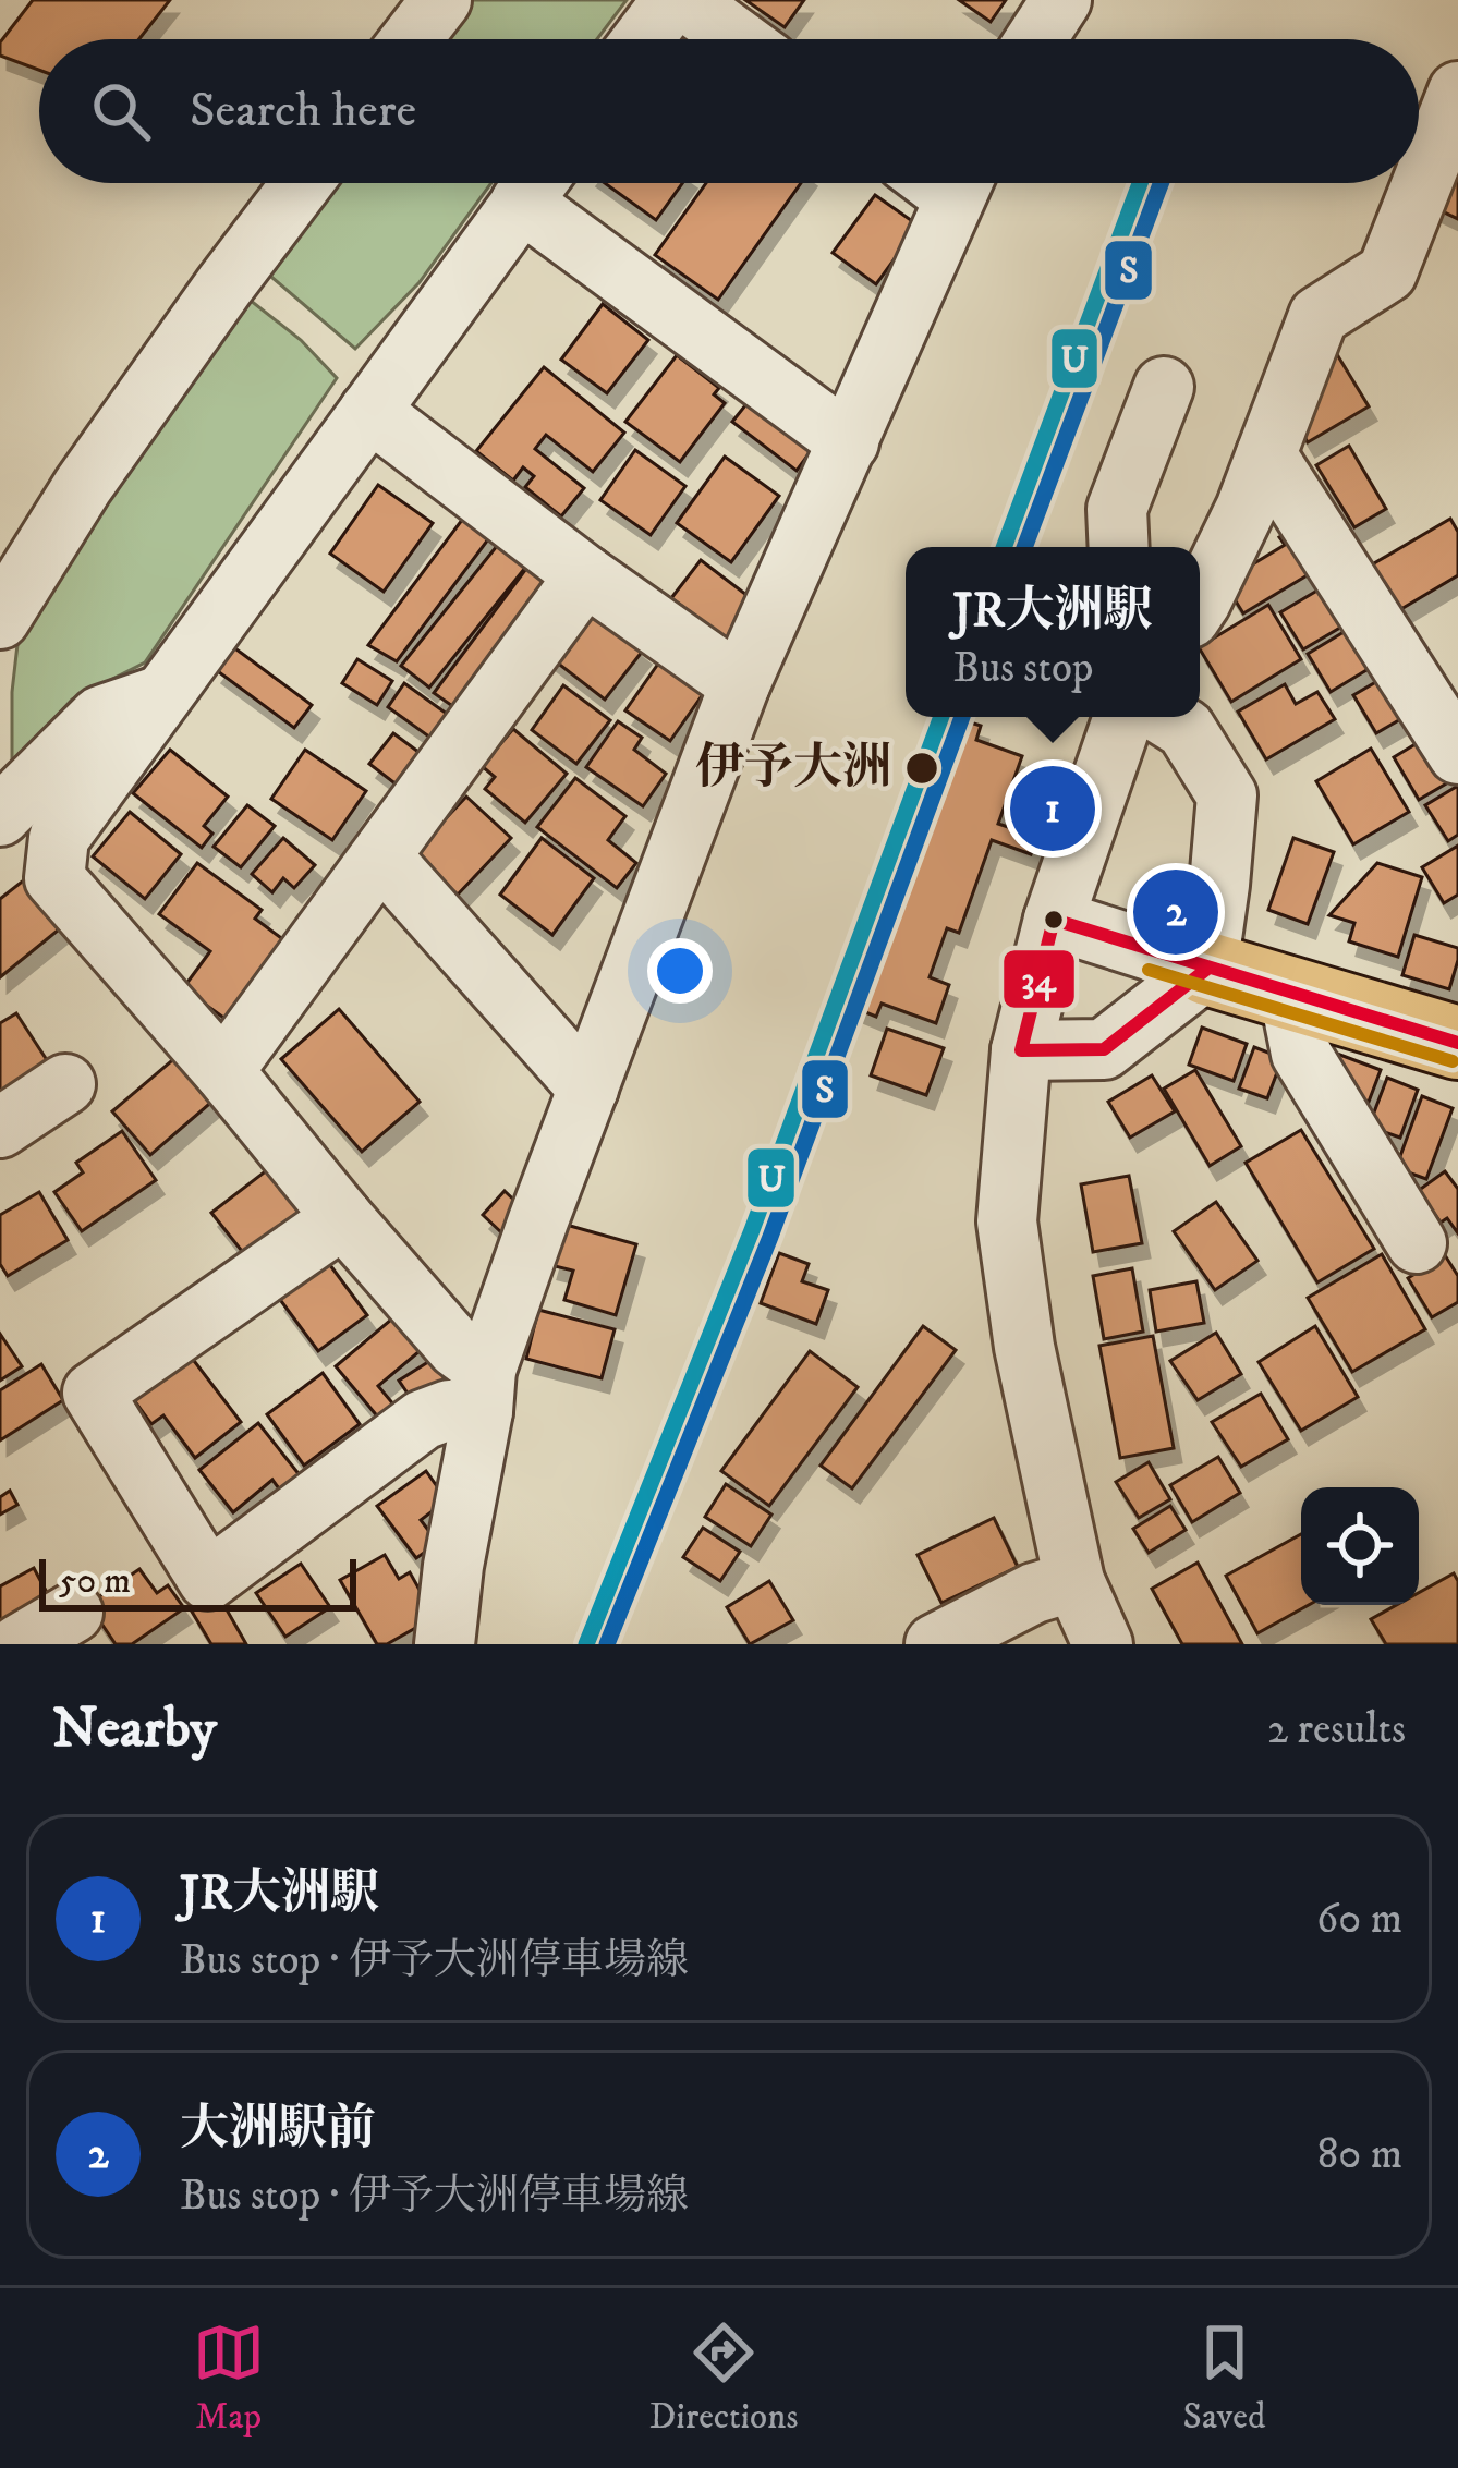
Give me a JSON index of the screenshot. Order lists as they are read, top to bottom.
{
  "places": ["伊予大洲"],
  "lines": ["transit line U", "transit line S", "transit line 34"],
  "scale_bar": "50 m",
  "page": {
    "search": "Search here",
    "popup": ["JR大洲駅", "Bus stop"],
    "pins": ["1", "2"],
    "scale": "50 m",
    "heading": ["Nearby", "2 results"],
    "list": [
      {
        "mark": "1",
        "name": "JR大洲駅",
        "note": "Bus stop · 伊予大洲停車場線",
        "value": "60 m"
      },
      {
        "mark": "2",
        "name": "大洲駅前",
        "note": "Bus stop · 伊予大洲停車場線",
        "value": "80 m"
      }
    ],
    "nav": ["Map", "Directions", "Saved"]
  }
}
